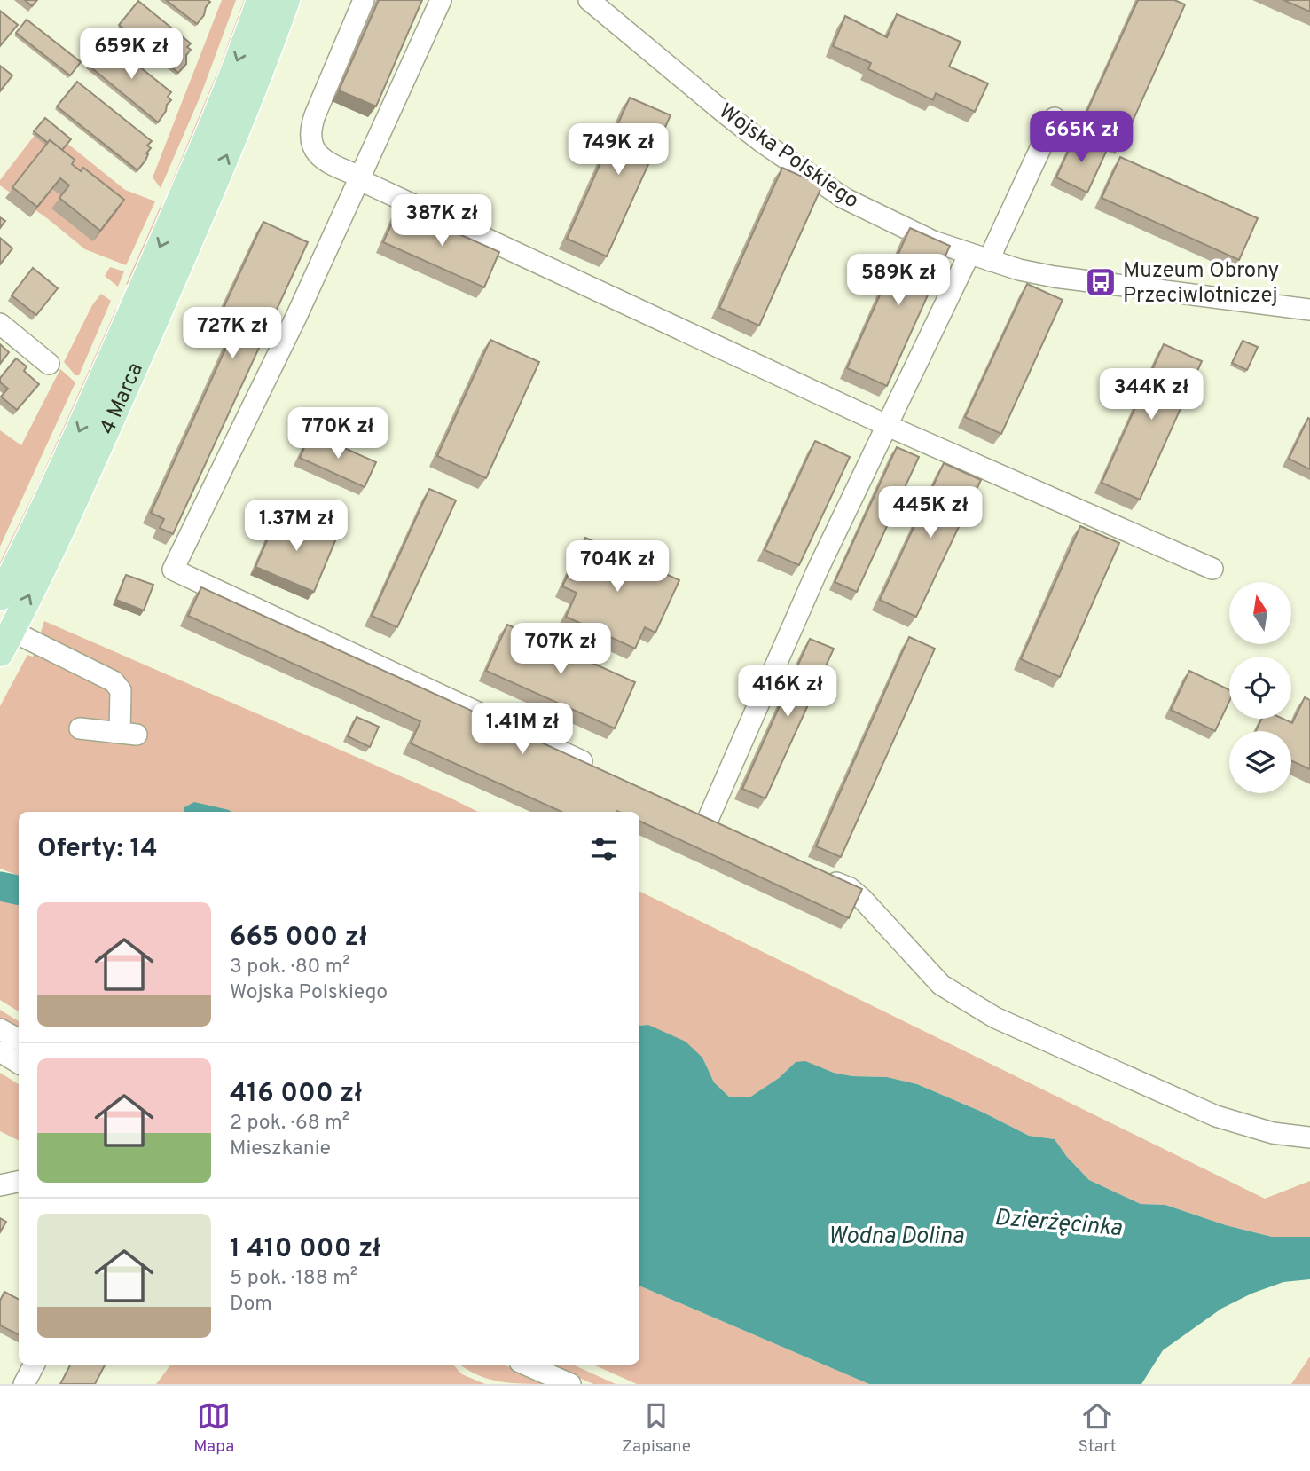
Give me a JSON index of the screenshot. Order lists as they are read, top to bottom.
{
  "streets": {
    "main road": ["4 Marca"],
    "street": ["Wojska Polskiego"]
  },
  "water": ["Dzierżęcinka", "Wodna Dolina"],
  "places": {
    "bus stop": ["Muzeum Obrony Przeciwlotniczej"]
  },
  "north": "top",
  "page": {
    "price": [
      "659K zł",
      "665K zł",
      "749K zł",
      "387K zł",
      "589K zł",
      "727K zł",
      "344K zł",
      "770K zł",
      "445K zł",
      "1.37M zł",
      "704K zł",
      "707K zł",
      "416K zł",
      "1.41M zł"
    ],
    "heading": "Oferty: 14",
    "list": [
      {
        "name": "665 000 zł",
        "note": "3 pok. · 80 m² · Wojska Polskiego"
      },
      {
        "name": "416 000 zł",
        "note": "2 pok. · 68 m² · Mieszkanie"
      },
      {
        "name": "1 410 000 zł",
        "note": "5 pok. · 188 m² · Dom"
      }
    ],
    "tabs": ["Mapa", "Zapisane", "Start"]
  }
}
